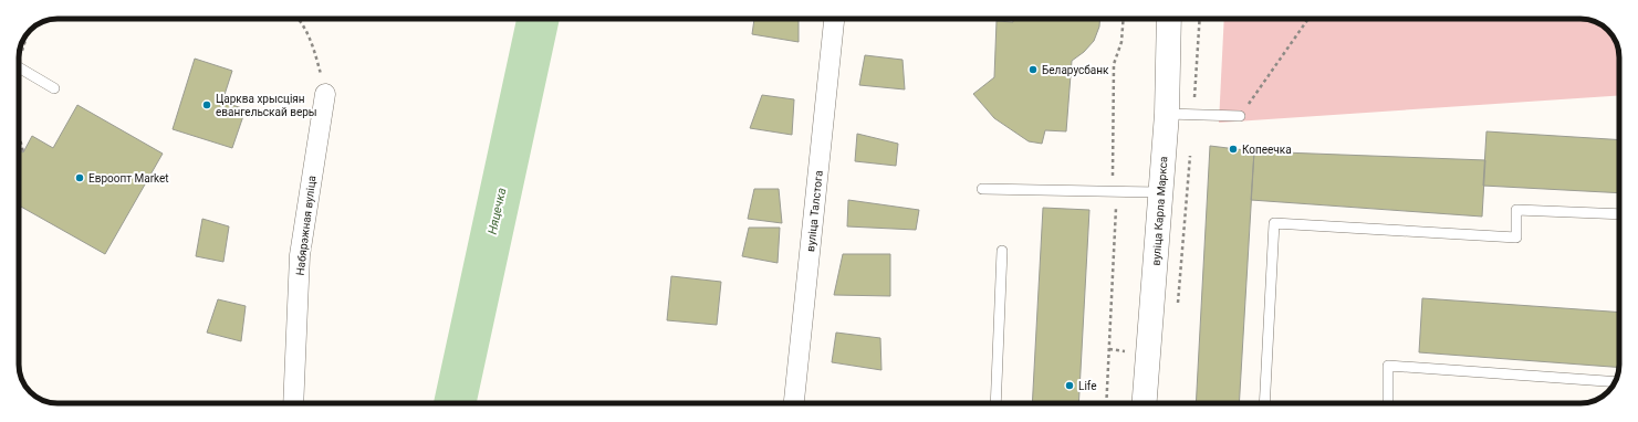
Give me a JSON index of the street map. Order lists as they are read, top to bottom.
{
  "streets": {
    "main road": ["вуліца Карла Маркса"],
    "street": ["вуліца Талстога", "Набярэжная вуліца"]
  },
  "water": ["Няцечка"],
  "places": [
    "Беларусбанк",
    "Царква хрысціян евангельскай веры",
    "Копеечка",
    "Евроопт Market",
    "Life"
  ]
}
